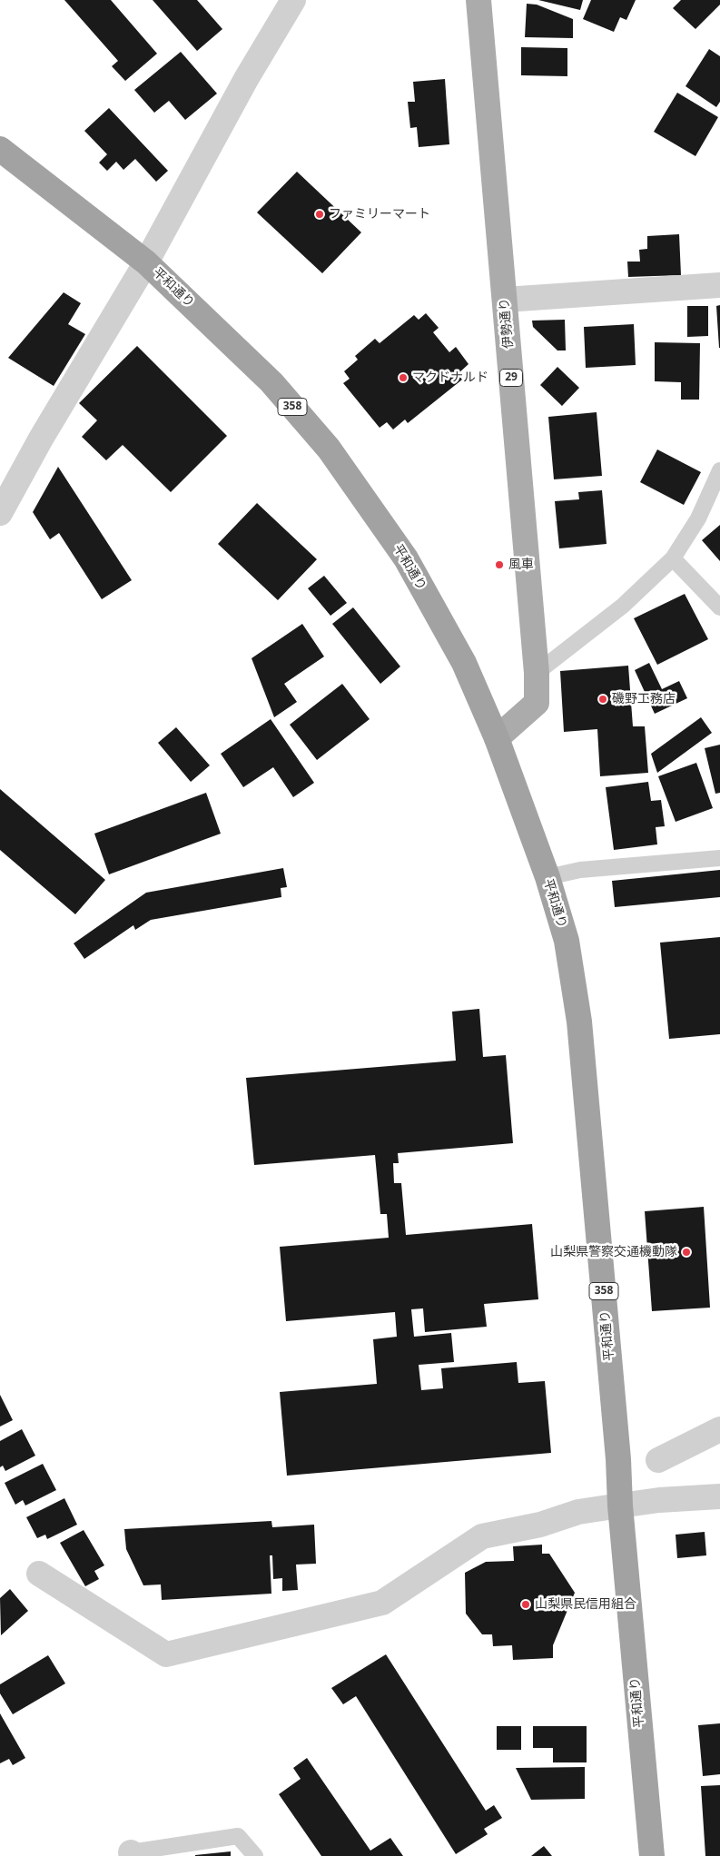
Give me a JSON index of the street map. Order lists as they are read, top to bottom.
{
  "streets": {
    "highway": ["平和通り", "358"],
    "main road": ["伊勢通り", "29"]
  },
  "crossings": [
    ["平和通り", "伊勢通り"]
  ],
  "places": [
    "ファミリーマート",
    "マクドナルド",
    "風車",
    "磯野工務店",
    "山梨県警察交通機動隊",
    "山梨県民信用組合"
  ]
}
